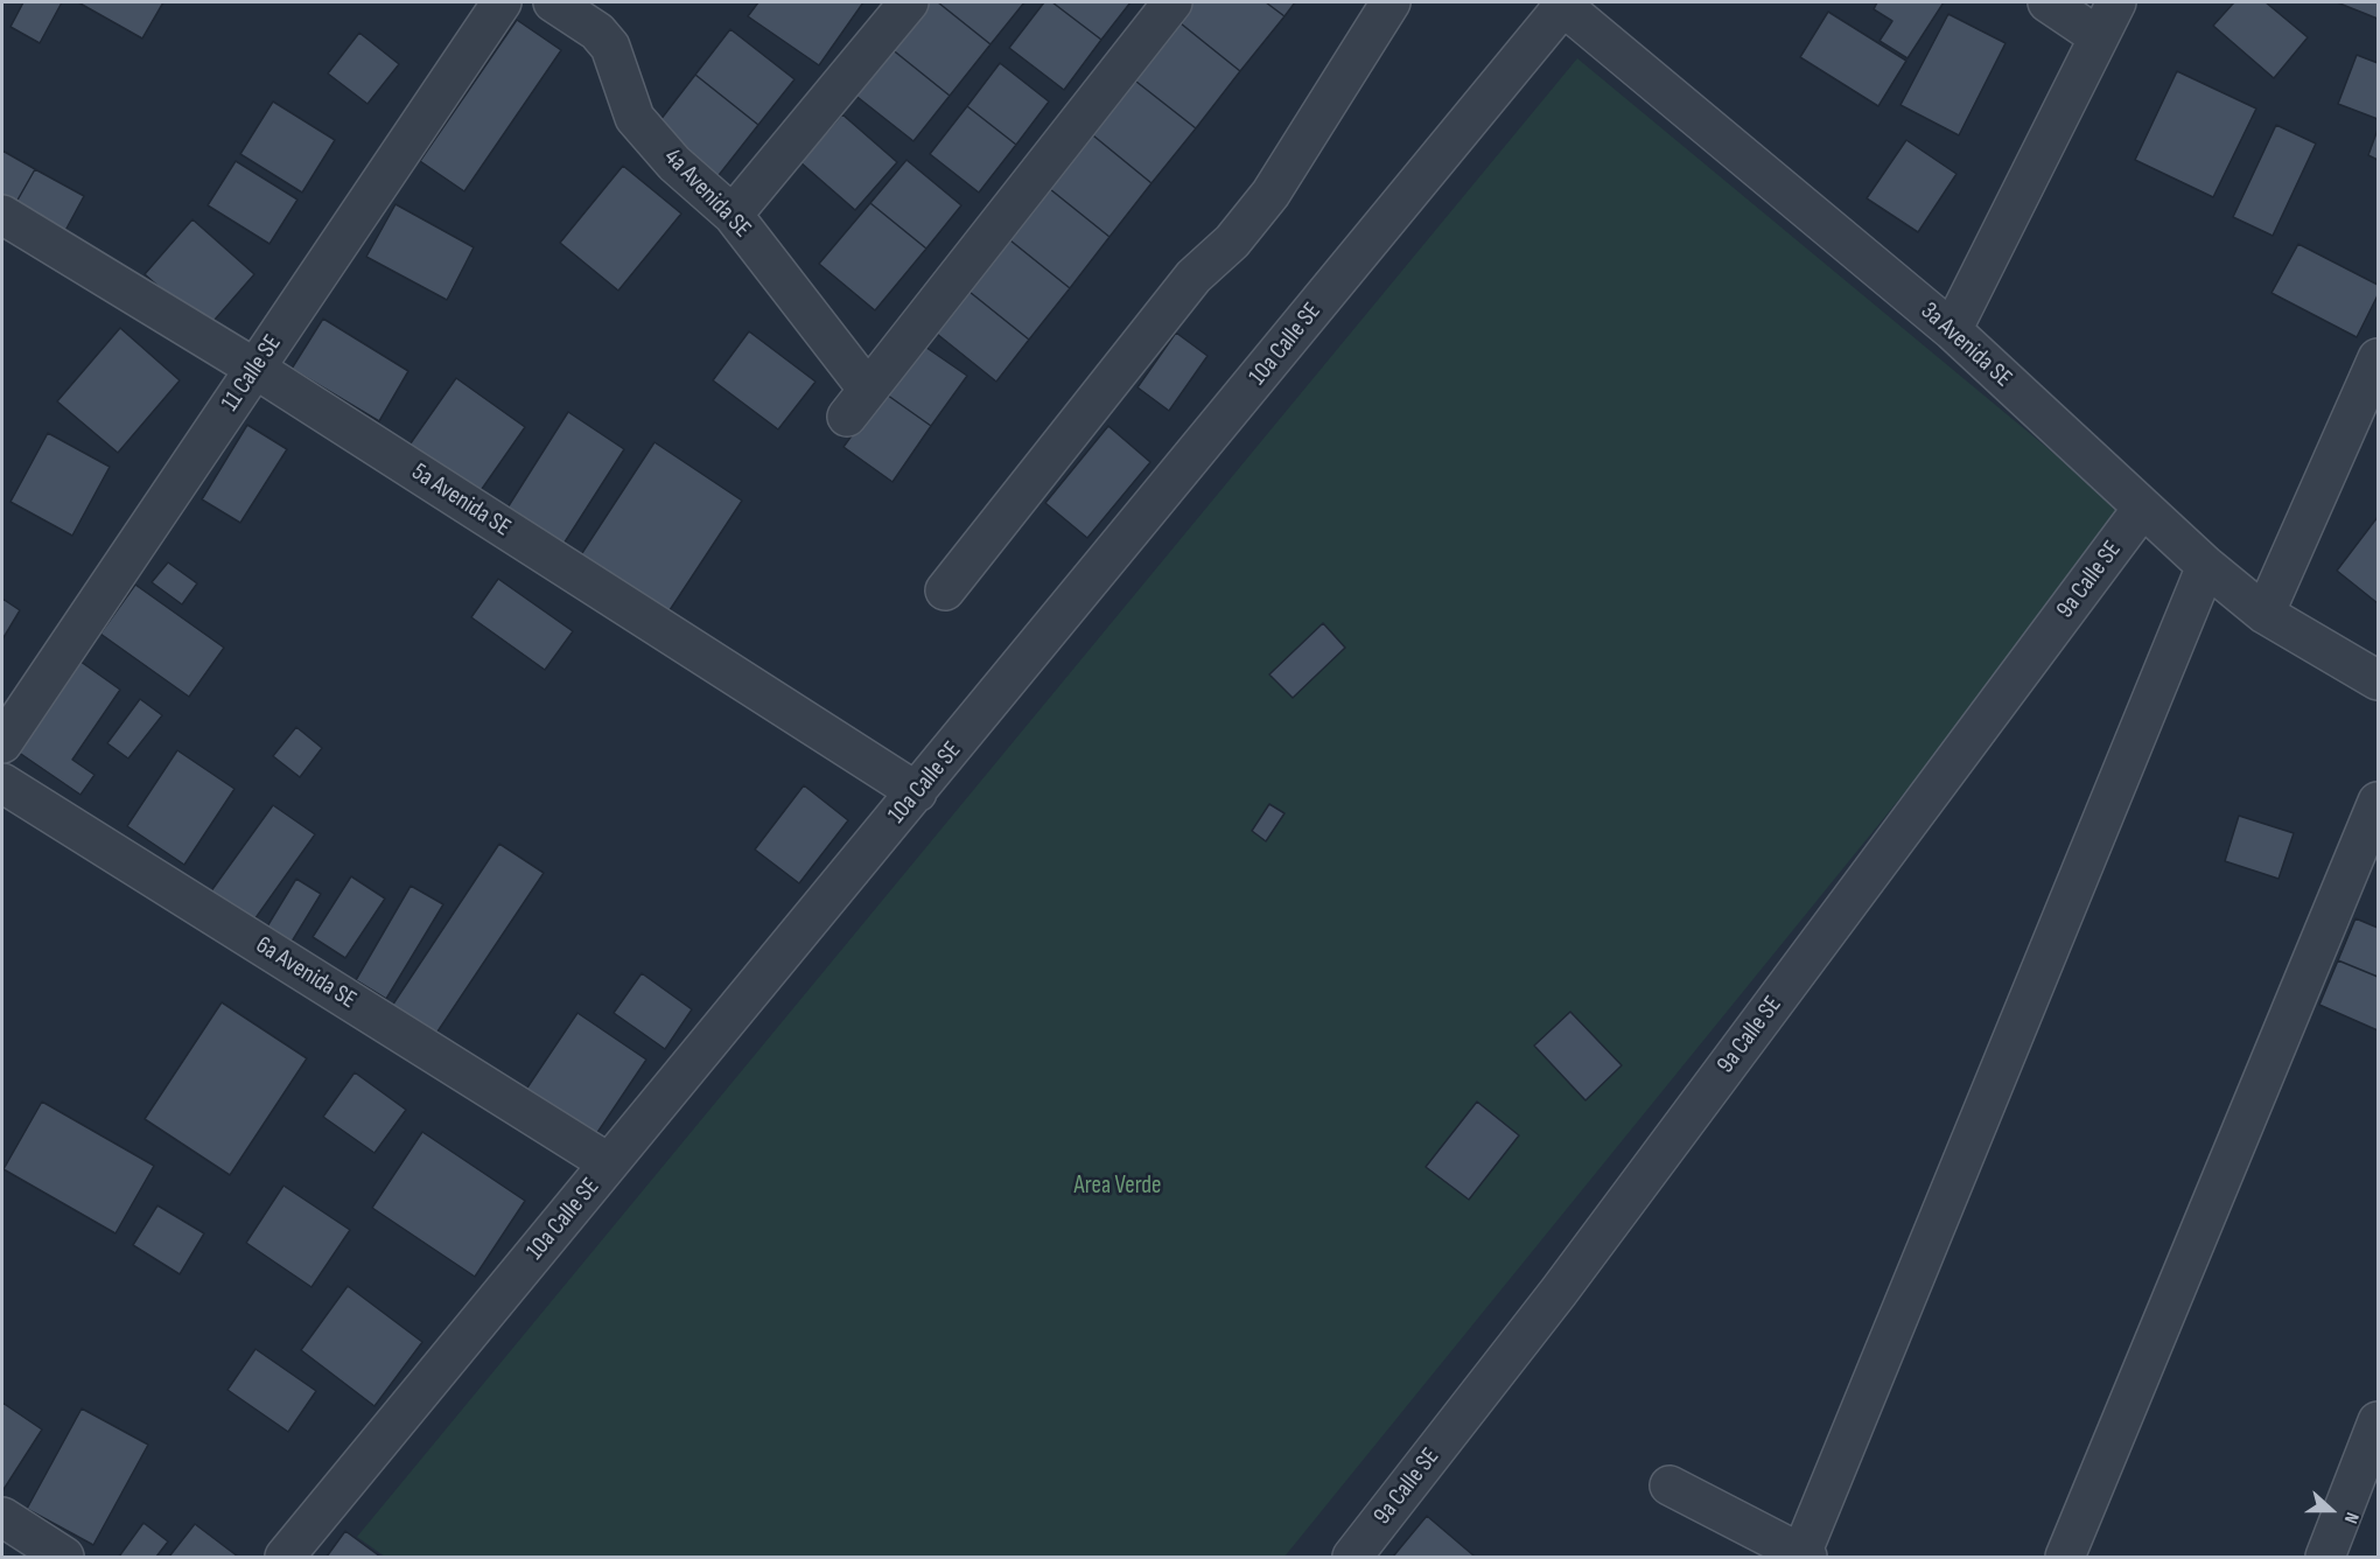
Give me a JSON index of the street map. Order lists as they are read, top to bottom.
{
  "streets": {
    "street": [
      "4a Avenida SE",
      "10a Calle SE",
      "3a Avenida SE",
      "11 Calle SE",
      "5a Avenida SE",
      "9a Calle SE",
      "6a Avenida SE"
    ]
  },
  "crossings": [
    ["10a Calle SE", "3a Avenida SE"],
    ["10a Calle SE", "5a Avenida SE"],
    ["10a Calle SE", "6a Avenida SE"],
    ["3a Avenida SE", "9a Calle SE"],
    ["11 Calle SE", "5a Avenida SE"]
  ],
  "parks": ["Area Verde"],
  "north": "right"
}
